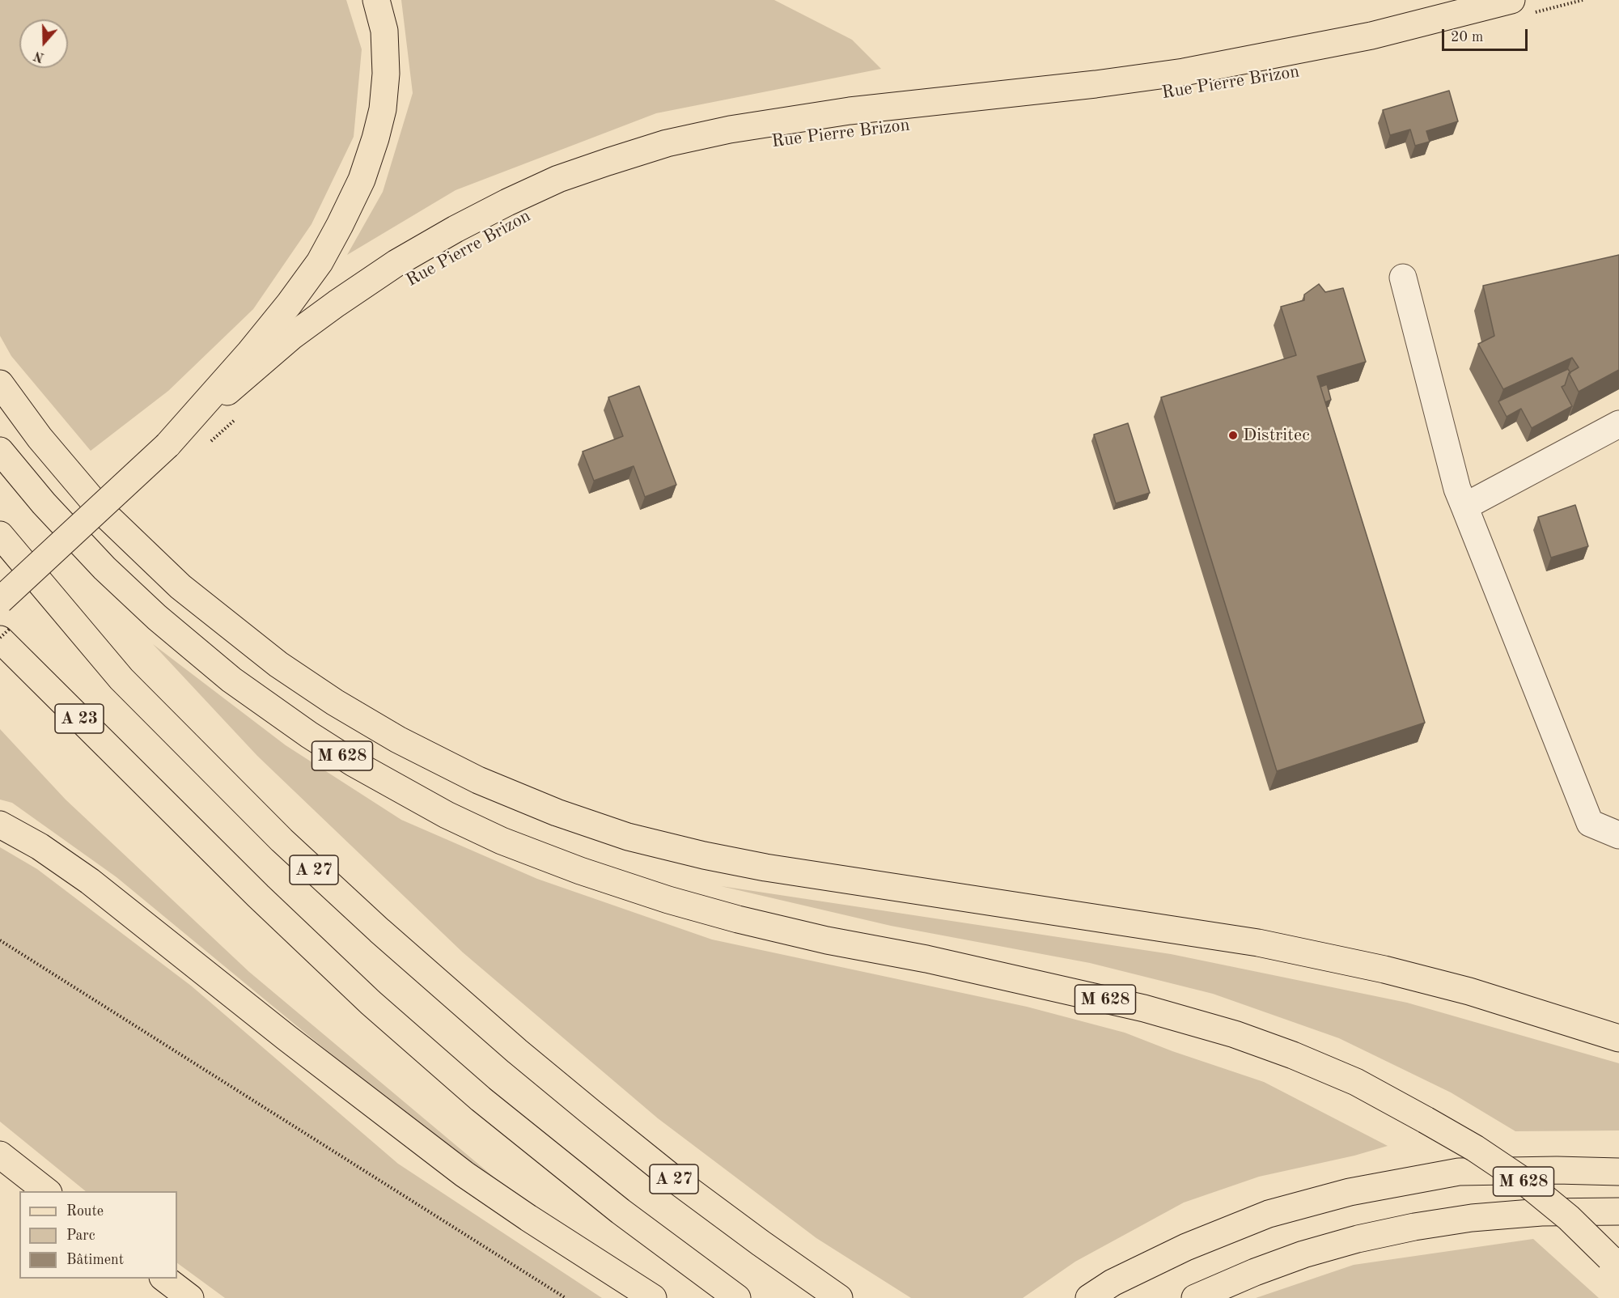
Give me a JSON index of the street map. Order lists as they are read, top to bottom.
{
  "streets": {
    "main road": [
      "Rue Pierre Brizon",
      "A 23",
      "M 628",
      "A 27"
    ]
  },
  "places": ["Distritec"],
  "legend": ["Route", "Parc", "Bâtiment"],
  "scale_bar": "20 m",
  "north": "bottom"
}
